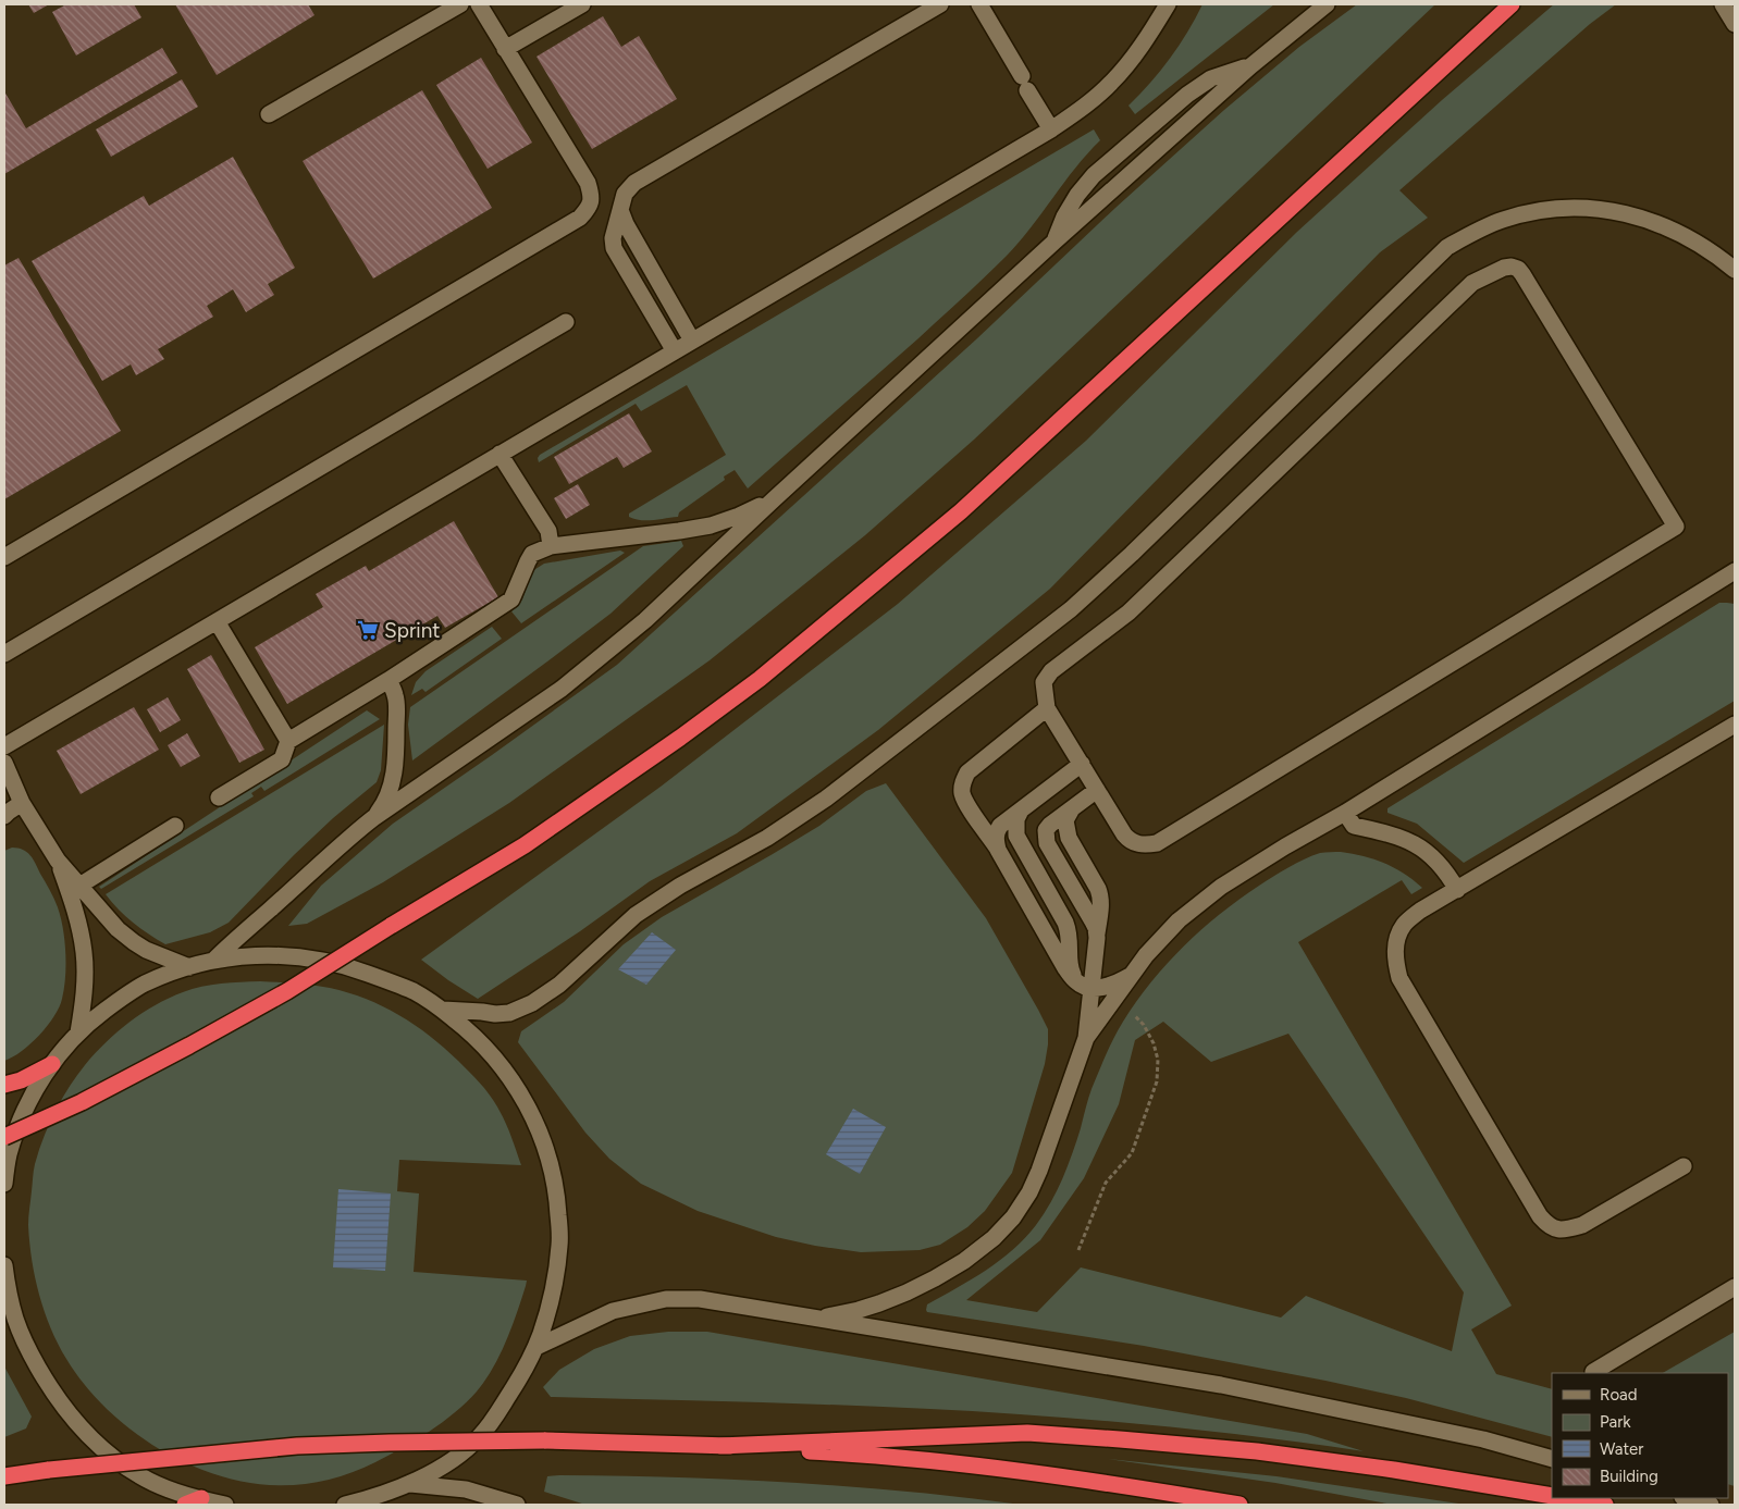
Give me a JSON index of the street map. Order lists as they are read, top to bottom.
{
  "places": {
    "supermarket": ["Sprint"]
  },
  "legend": [
    "Road",
    "Park",
    "Water",
    "Building"
  ]
}
